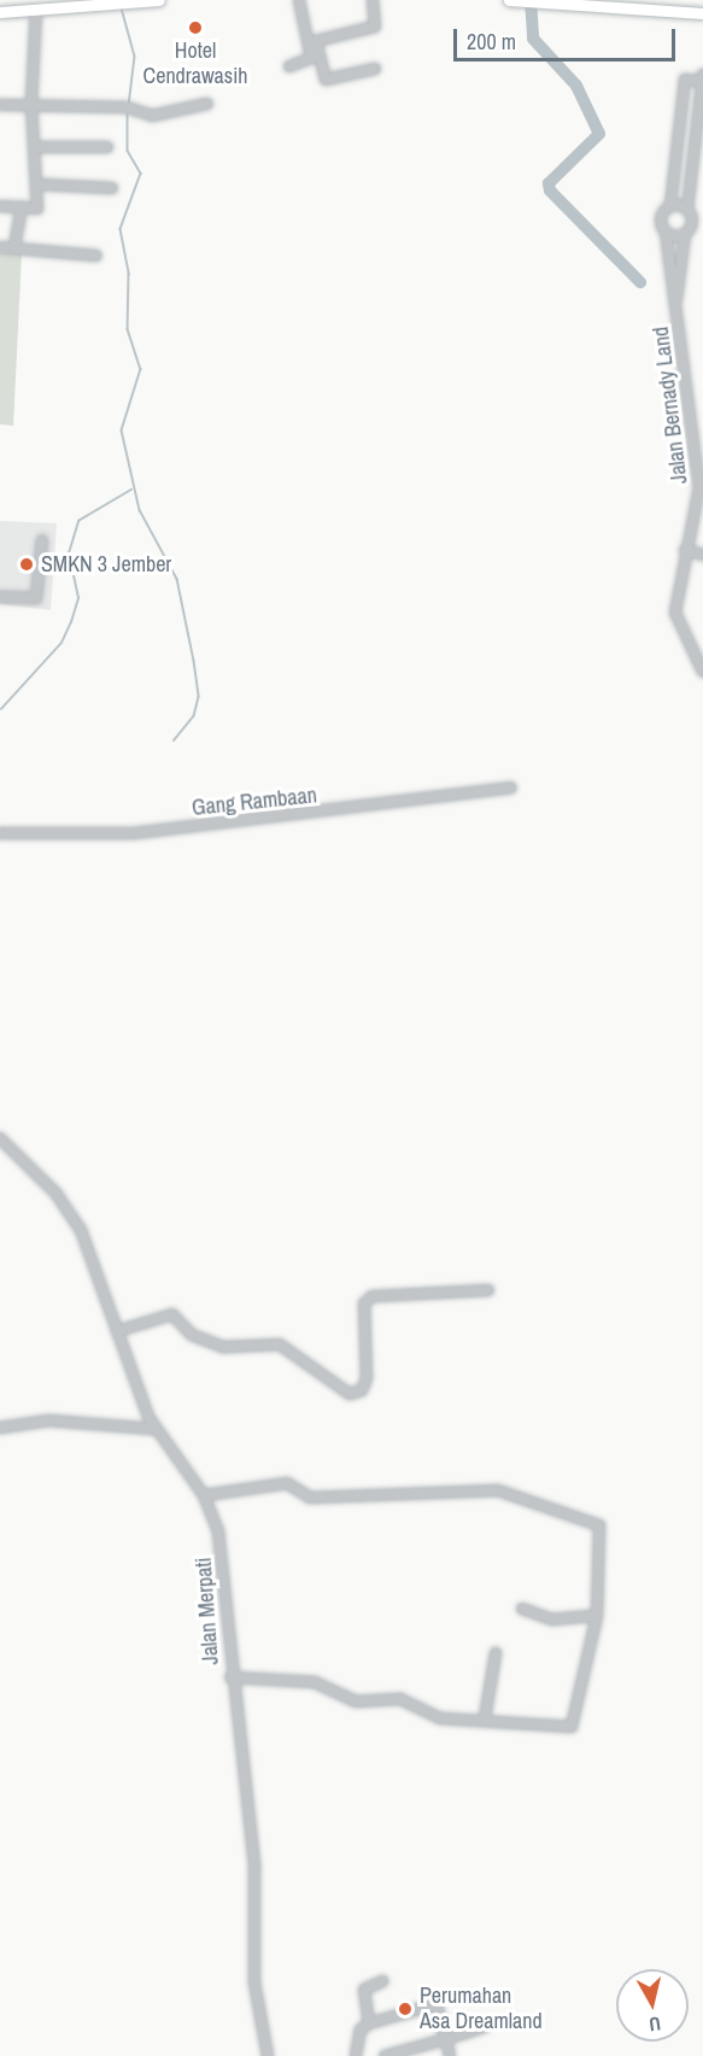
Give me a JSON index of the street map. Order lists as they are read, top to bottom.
{
  "streets": {
    "street": ["Jalan Bernady Land", "Gang Rambaan", "Jalan Merpati"]
  },
  "places": ["Hotel Cendrawasih", "SMKN 3 Jember", "Perumahan Asa Dreamland"],
  "scale_bar": "200 m",
  "north": "bottom"
}
